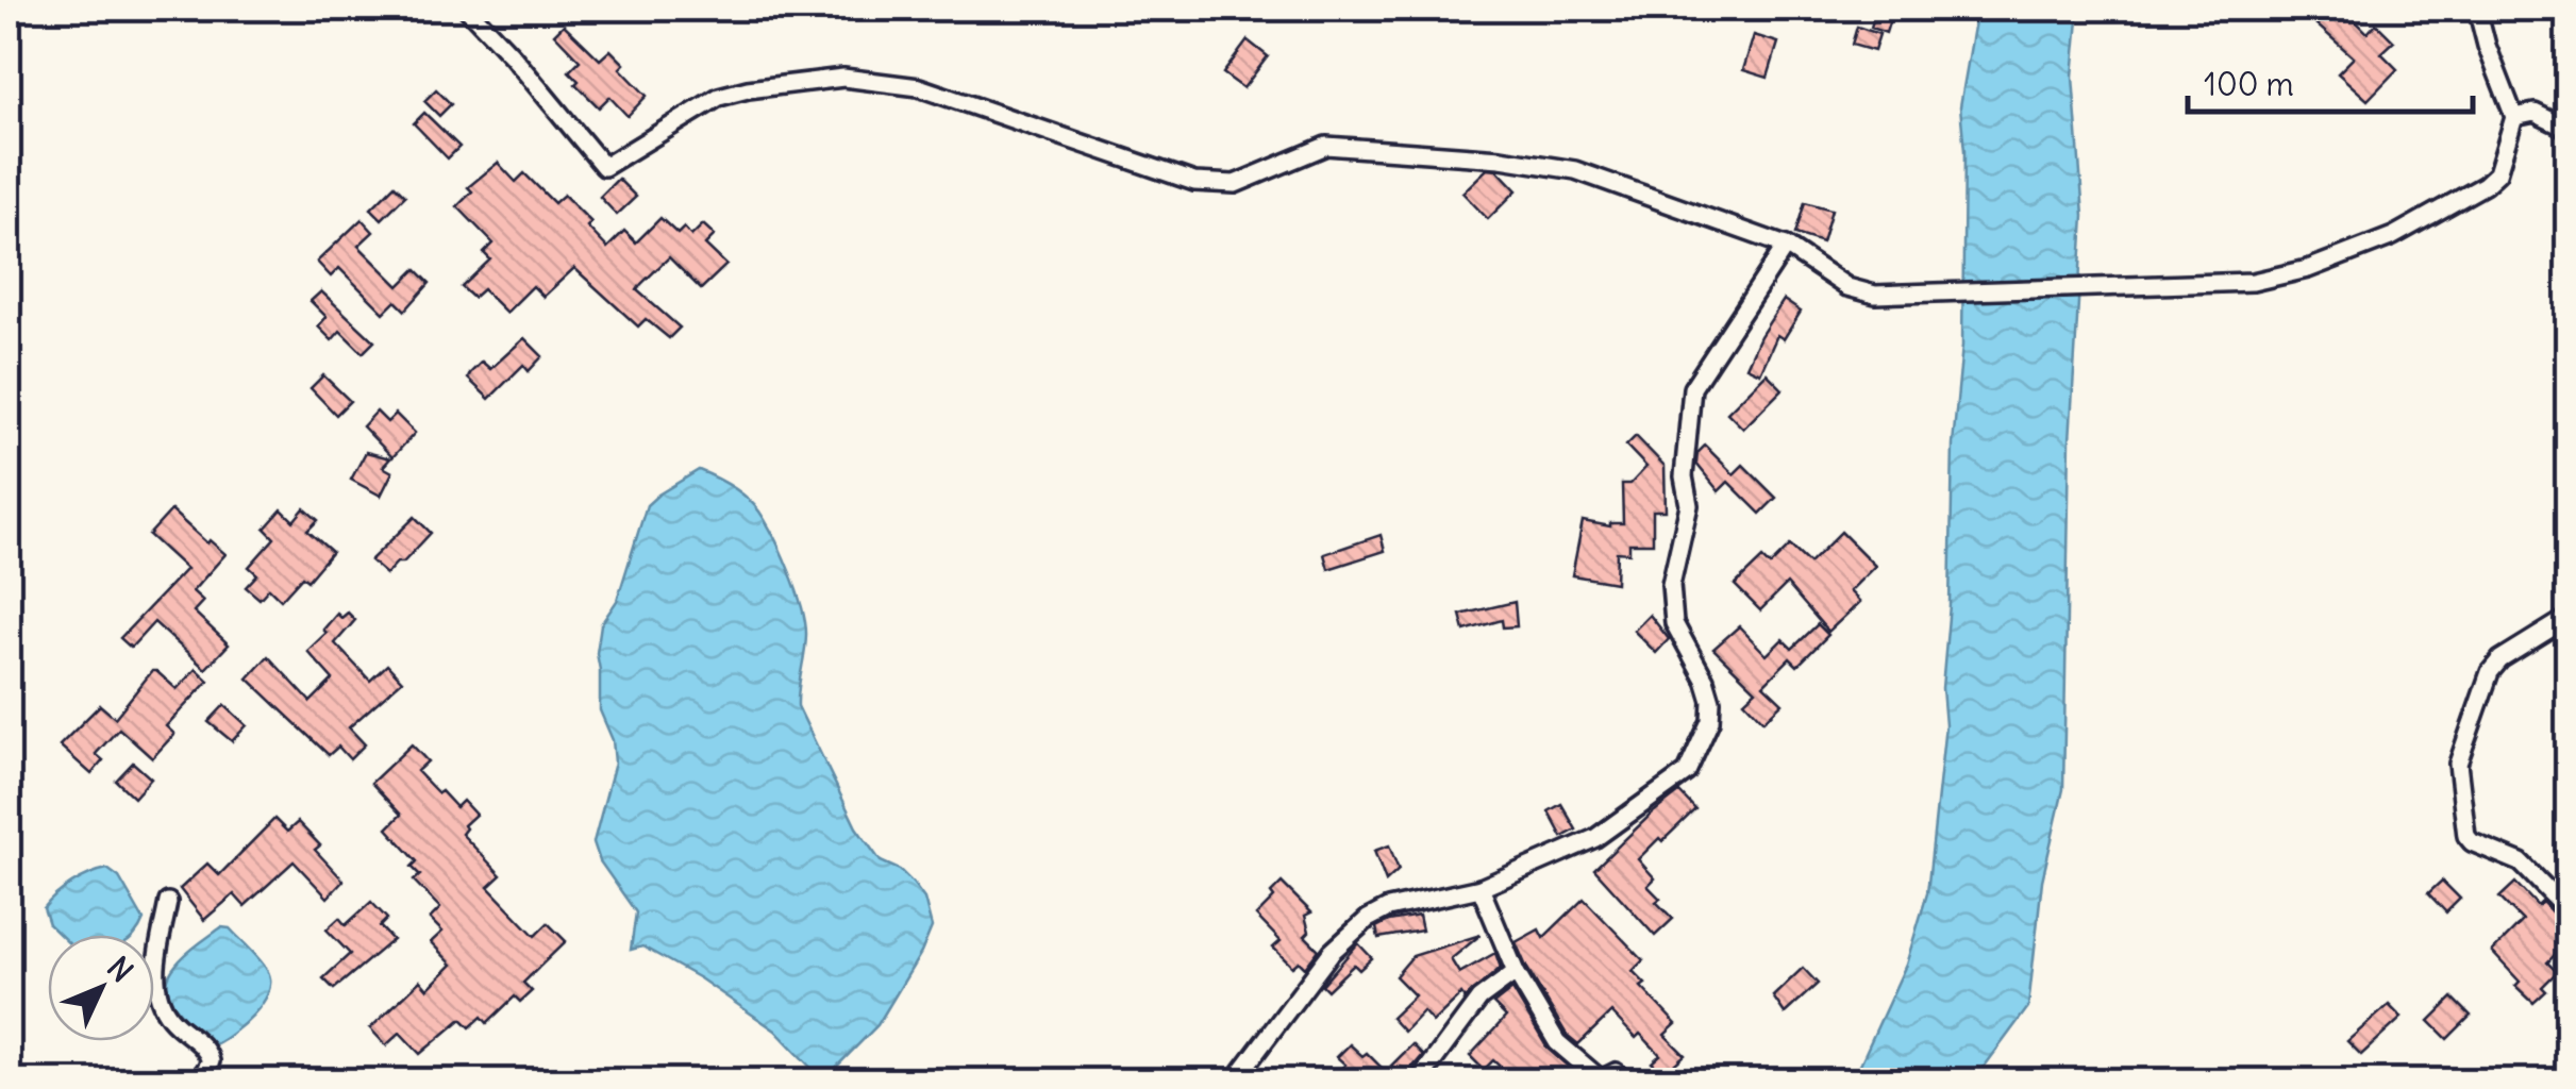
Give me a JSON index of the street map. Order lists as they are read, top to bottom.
{
  "scale_bar": "100 m",
  "north": "top right"
}
